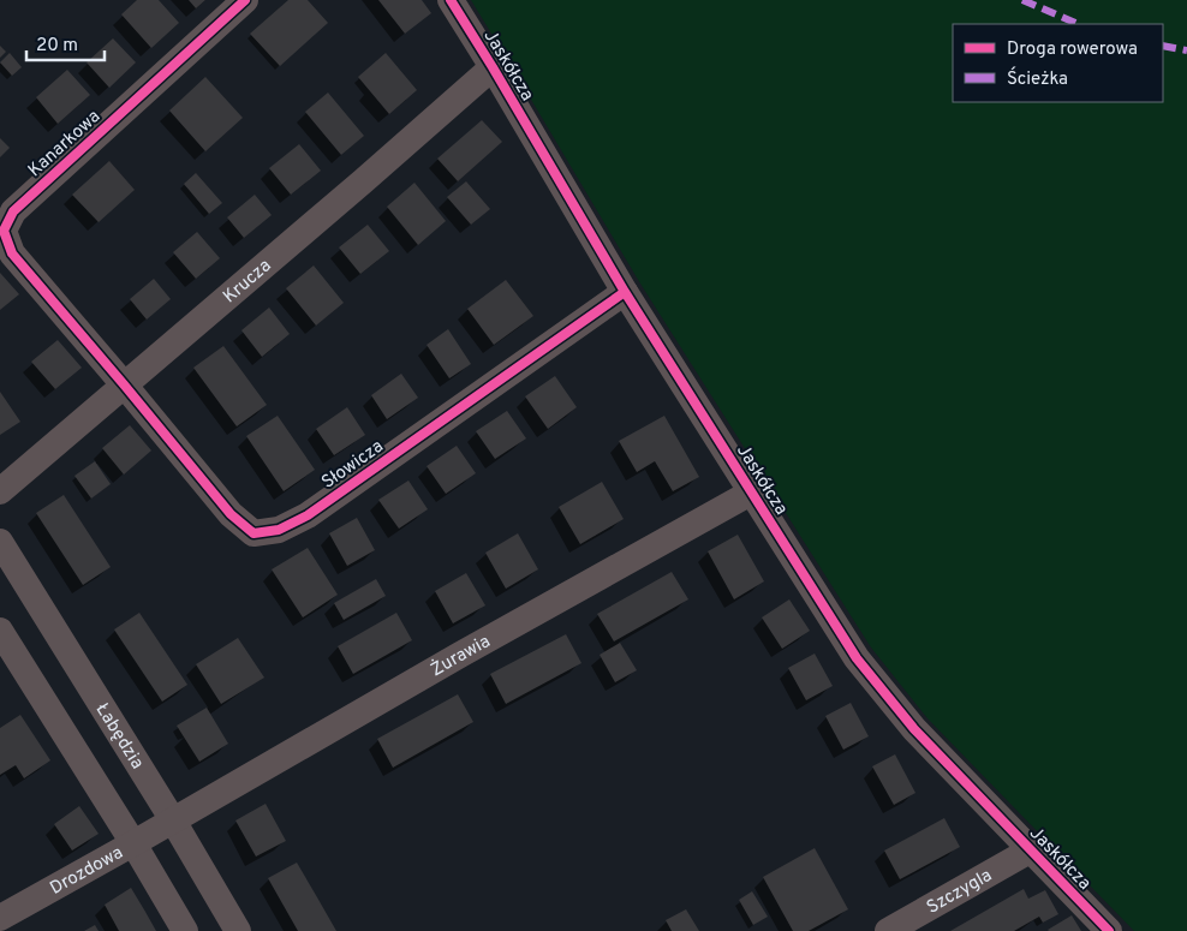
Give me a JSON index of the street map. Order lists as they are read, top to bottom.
{
  "streets": {
    "street": [
      "Jaskółcza",
      "Kanarkowa",
      "Krucza",
      "Słowicza",
      "Żurawia",
      "Łabędzia",
      "Drozdowa",
      "Szczygla"
    ]
  },
  "crossings": [
    ["Jaskółcza", "Krucza"],
    ["Jaskółcza", "Słowicza"],
    ["Jaskółcza", "Żurawia"],
    ["Jaskółcza", "Szczygla"],
    ["Kanarkowa", "Krucza"],
    ["Kanarkowa", "Słowicza"],
    ["Krucza", "Słowicza"],
    ["Żurawia", "Łabędzia"],
    ["Żurawia", "Drozdowa"],
    ["Łabędzia", "Drozdowa"]
  ],
  "legend": ["Droga rowerowa", "Ścieżka"],
  "scale_bar": "20 m"
}
